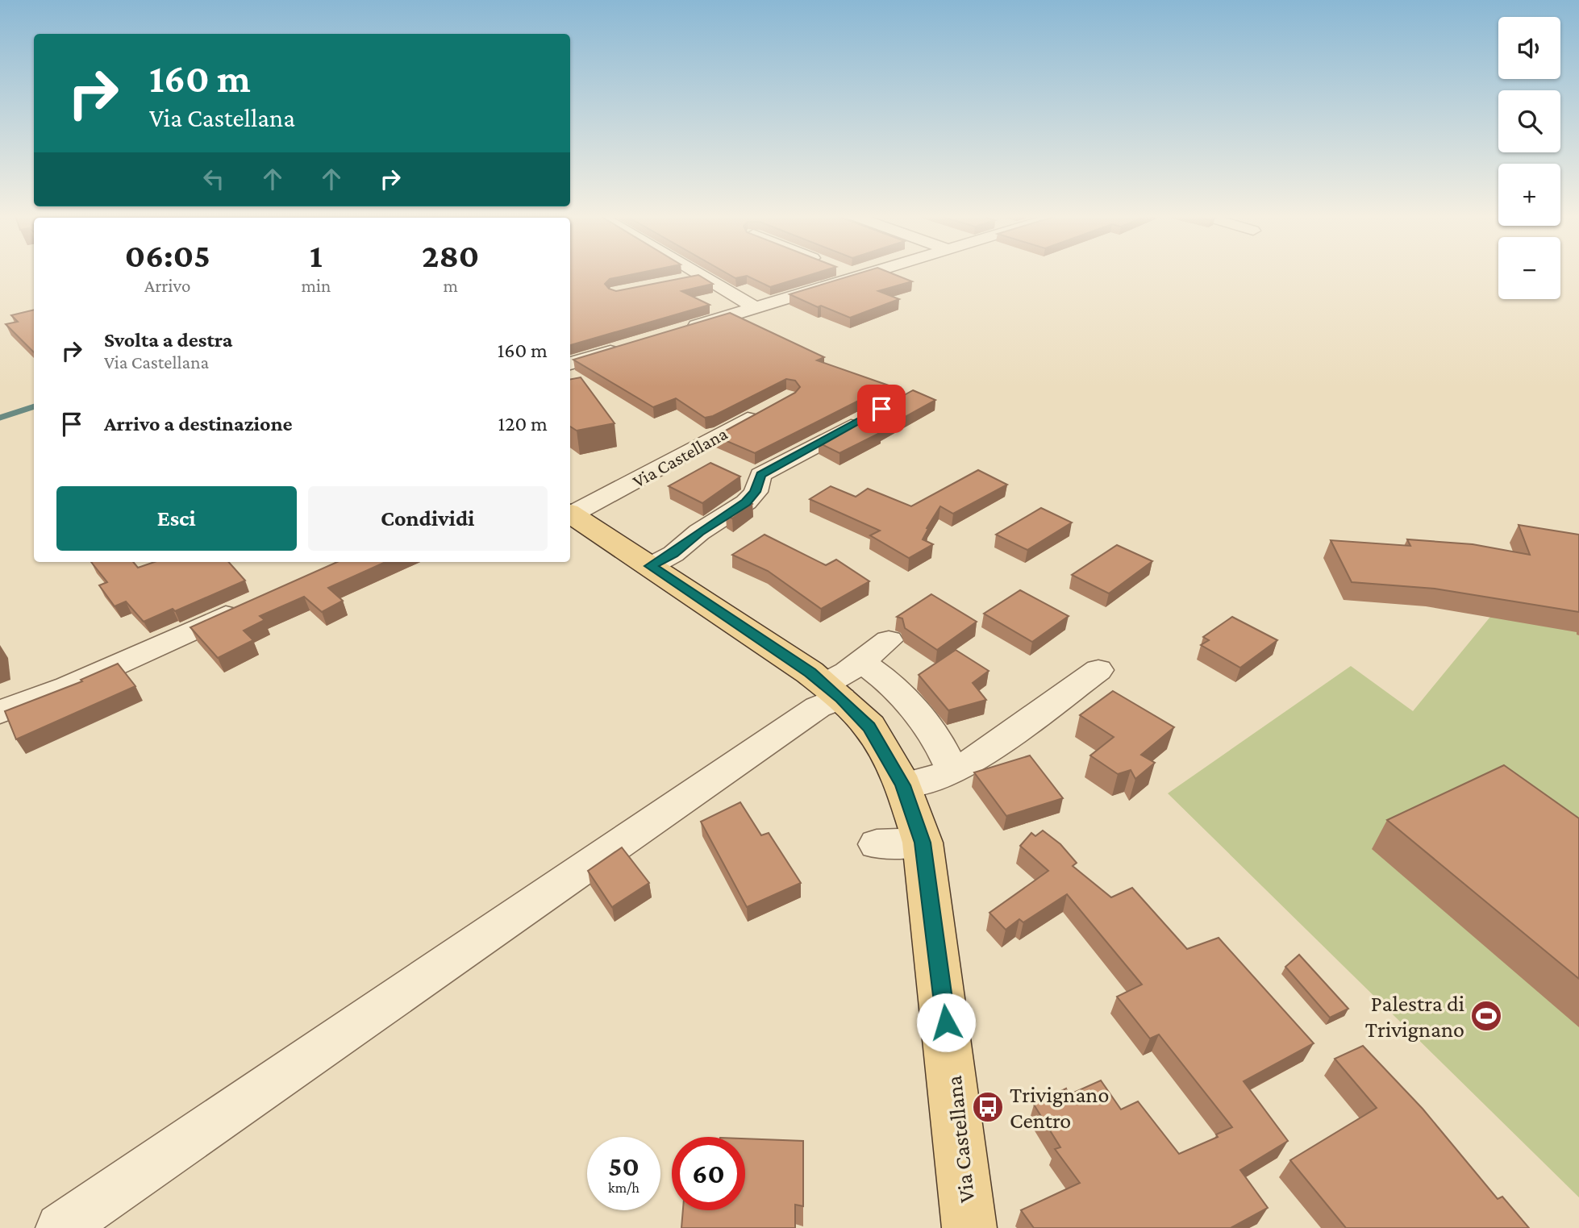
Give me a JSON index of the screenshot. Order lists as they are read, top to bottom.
{
  "streets": {
    "main road": ["Via Castellana"]
  },
  "places": {
    "sports": ["Palestra di Trivignano"],
    "bus stop": ["Trivignano Centro"]
  },
  "page": {
    "map_buttons": ["+", "−"],
    "turn": ["160 m", "Via Castellana"],
    "eta": [
      "06:05",
      "Arrivo",
      "1",
      "min",
      "280",
      "m"
    ],
    "list": [
      {
        "name": "Svolta a destra",
        "note": "Via Castellana",
        "value": "160 m"
      },
      {
        "name": "Arrivo a destinazione",
        "value": "120 m"
      }
    ],
    "buttons": ["Esci", "Condividi"],
    "speed": "50 km/h",
    "limit": "60"
  }
}
